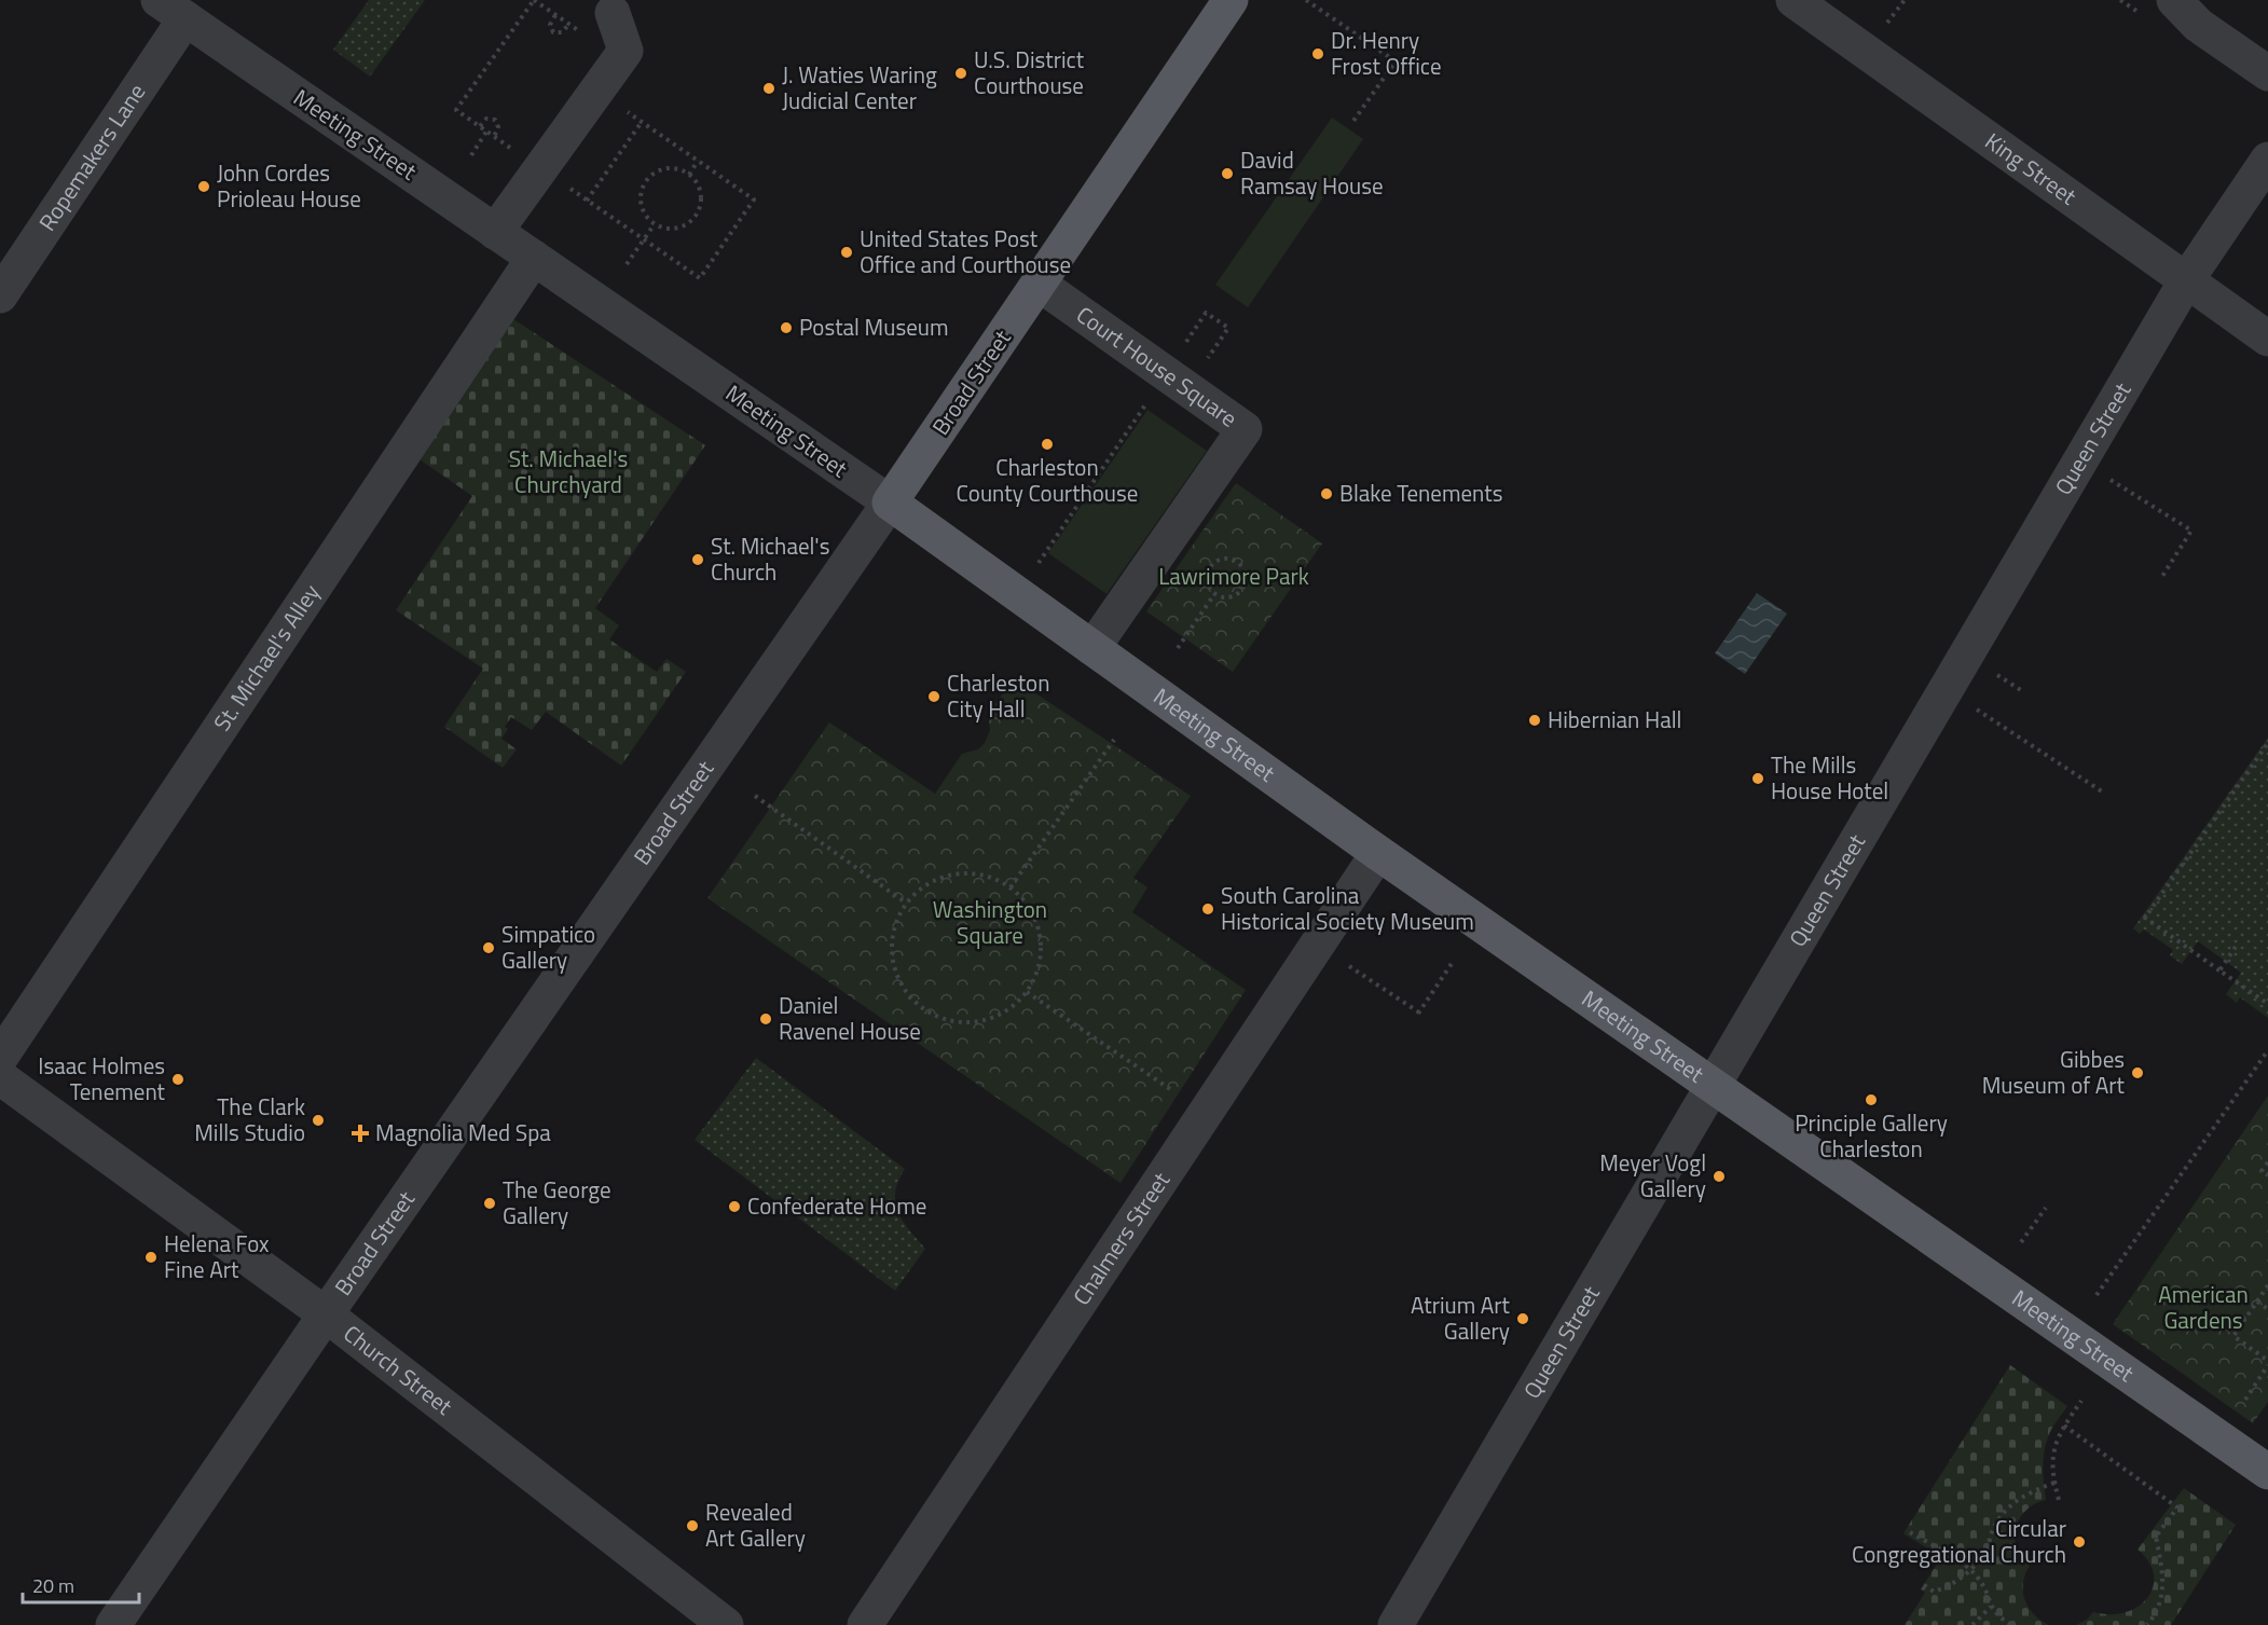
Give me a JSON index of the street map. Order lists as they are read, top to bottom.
{
  "streets": {
    "main road": ["Meeting Street", "Broad Street"],
    "street": [
      "Ropemakers Lane",
      "King Street",
      "Court House Square",
      "Queen Street",
      "St. Michael's Alley",
      "Chalmers Street",
      "Church Street"
    ]
  },
  "crossings": [
    ["Meeting Street", "Ropemakers Lane"],
    ["Meeting Street", "Court House Square"],
    ["Meeting Street", "Broad Street"],
    ["Meeting Street", "Queen Street"],
    ["Meeting Street", "St. Michael's Alley"],
    ["Meeting Street", "Chalmers Street"],
    ["King Street", "Queen Street"],
    ["Court House Square", "Broad Street"],
    ["Broad Street", "Church Street"]
  ],
  "parks": [
    "St. Michael's Churchyard",
    "Lawrimore Park",
    "Washington Square",
    "American Gardens"
  ],
  "places": {
    "other": [
      "Dr. Henry Frost Office",
      "U.S. District Courthouse",
      "J. Waties Waring Judicial Center",
      "David Ramsay House",
      "John Cordes Prioleau House",
      "United States Post Office and Courthouse",
      "Postal Museum",
      "Charleston County Courthouse",
      "Blake Tenements",
      "St. Michael's Church",
      "Charleston City Hall",
      "Hibernian Hall",
      "The Mills House Hotel",
      "South Carolina Historical Society Museum",
      "Simpatico Gallery",
      "Daniel Ravenel House",
      "Gibbes Museum of Art",
      "Isaac Holmes Tenement",
      "Principle Gallery Charleston",
      "The Clark Mills Studio",
      "Meyer Vogl Gallery",
      "The George Gallery",
      "Confederate Home",
      "Helena Fox Fine Art",
      "Atrium Art Gallery",
      "Revealed Art Gallery",
      "Circular Congregational Church"
    ],
    "health": ["Magnolia Med Spa"]
  },
  "scale_bar": "20 m"
}
